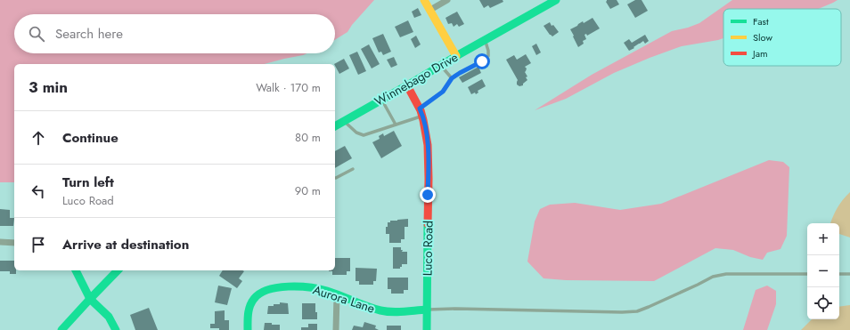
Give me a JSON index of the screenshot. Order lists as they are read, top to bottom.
{
  "streets": {
    "street": ["Winnebago Drive", "Luco Road", "Aurora Lane"]
  },
  "crossings": [
    ["Winnebago Drive", "Luco Road"],
    ["Luco Road", "Aurora Lane"]
  ],
  "legend": ["Fast", "Slow", "Jam"],
  "page": {
    "search": "Search here",
    "heading": ["3 min", "Walk · 170 m"],
    "list": [
      ["Continue", "80 m"],
      ["Turn left", "Luco Road", "90 m"],
      "Arrive at destination"
    ],
    "map_buttons": ["+", "−"]
  }
}
